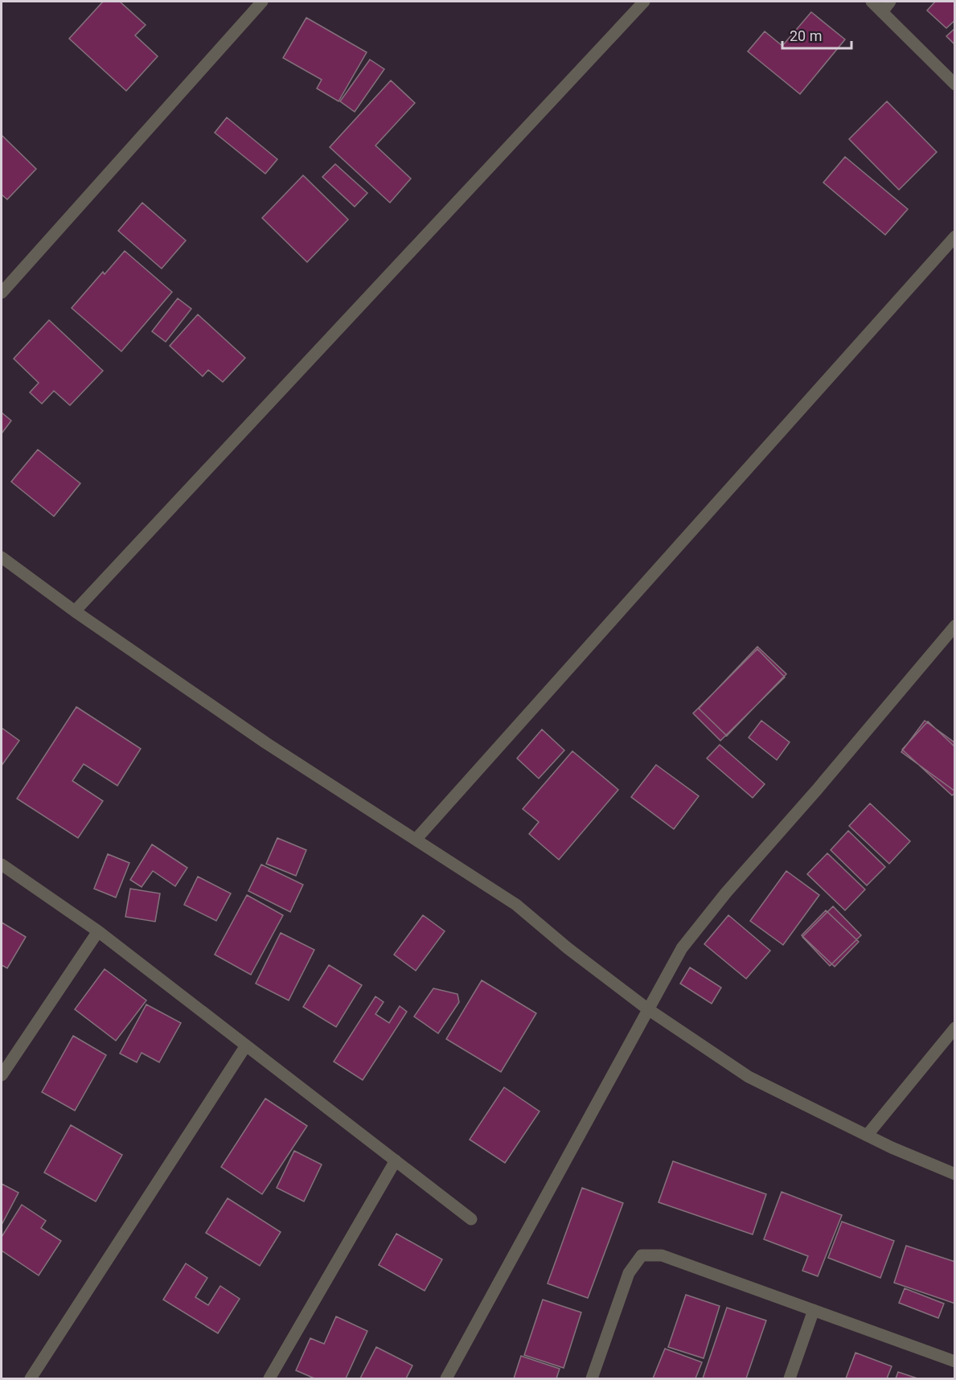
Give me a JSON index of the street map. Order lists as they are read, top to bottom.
{
  "scale_bar": "20 m"
}
